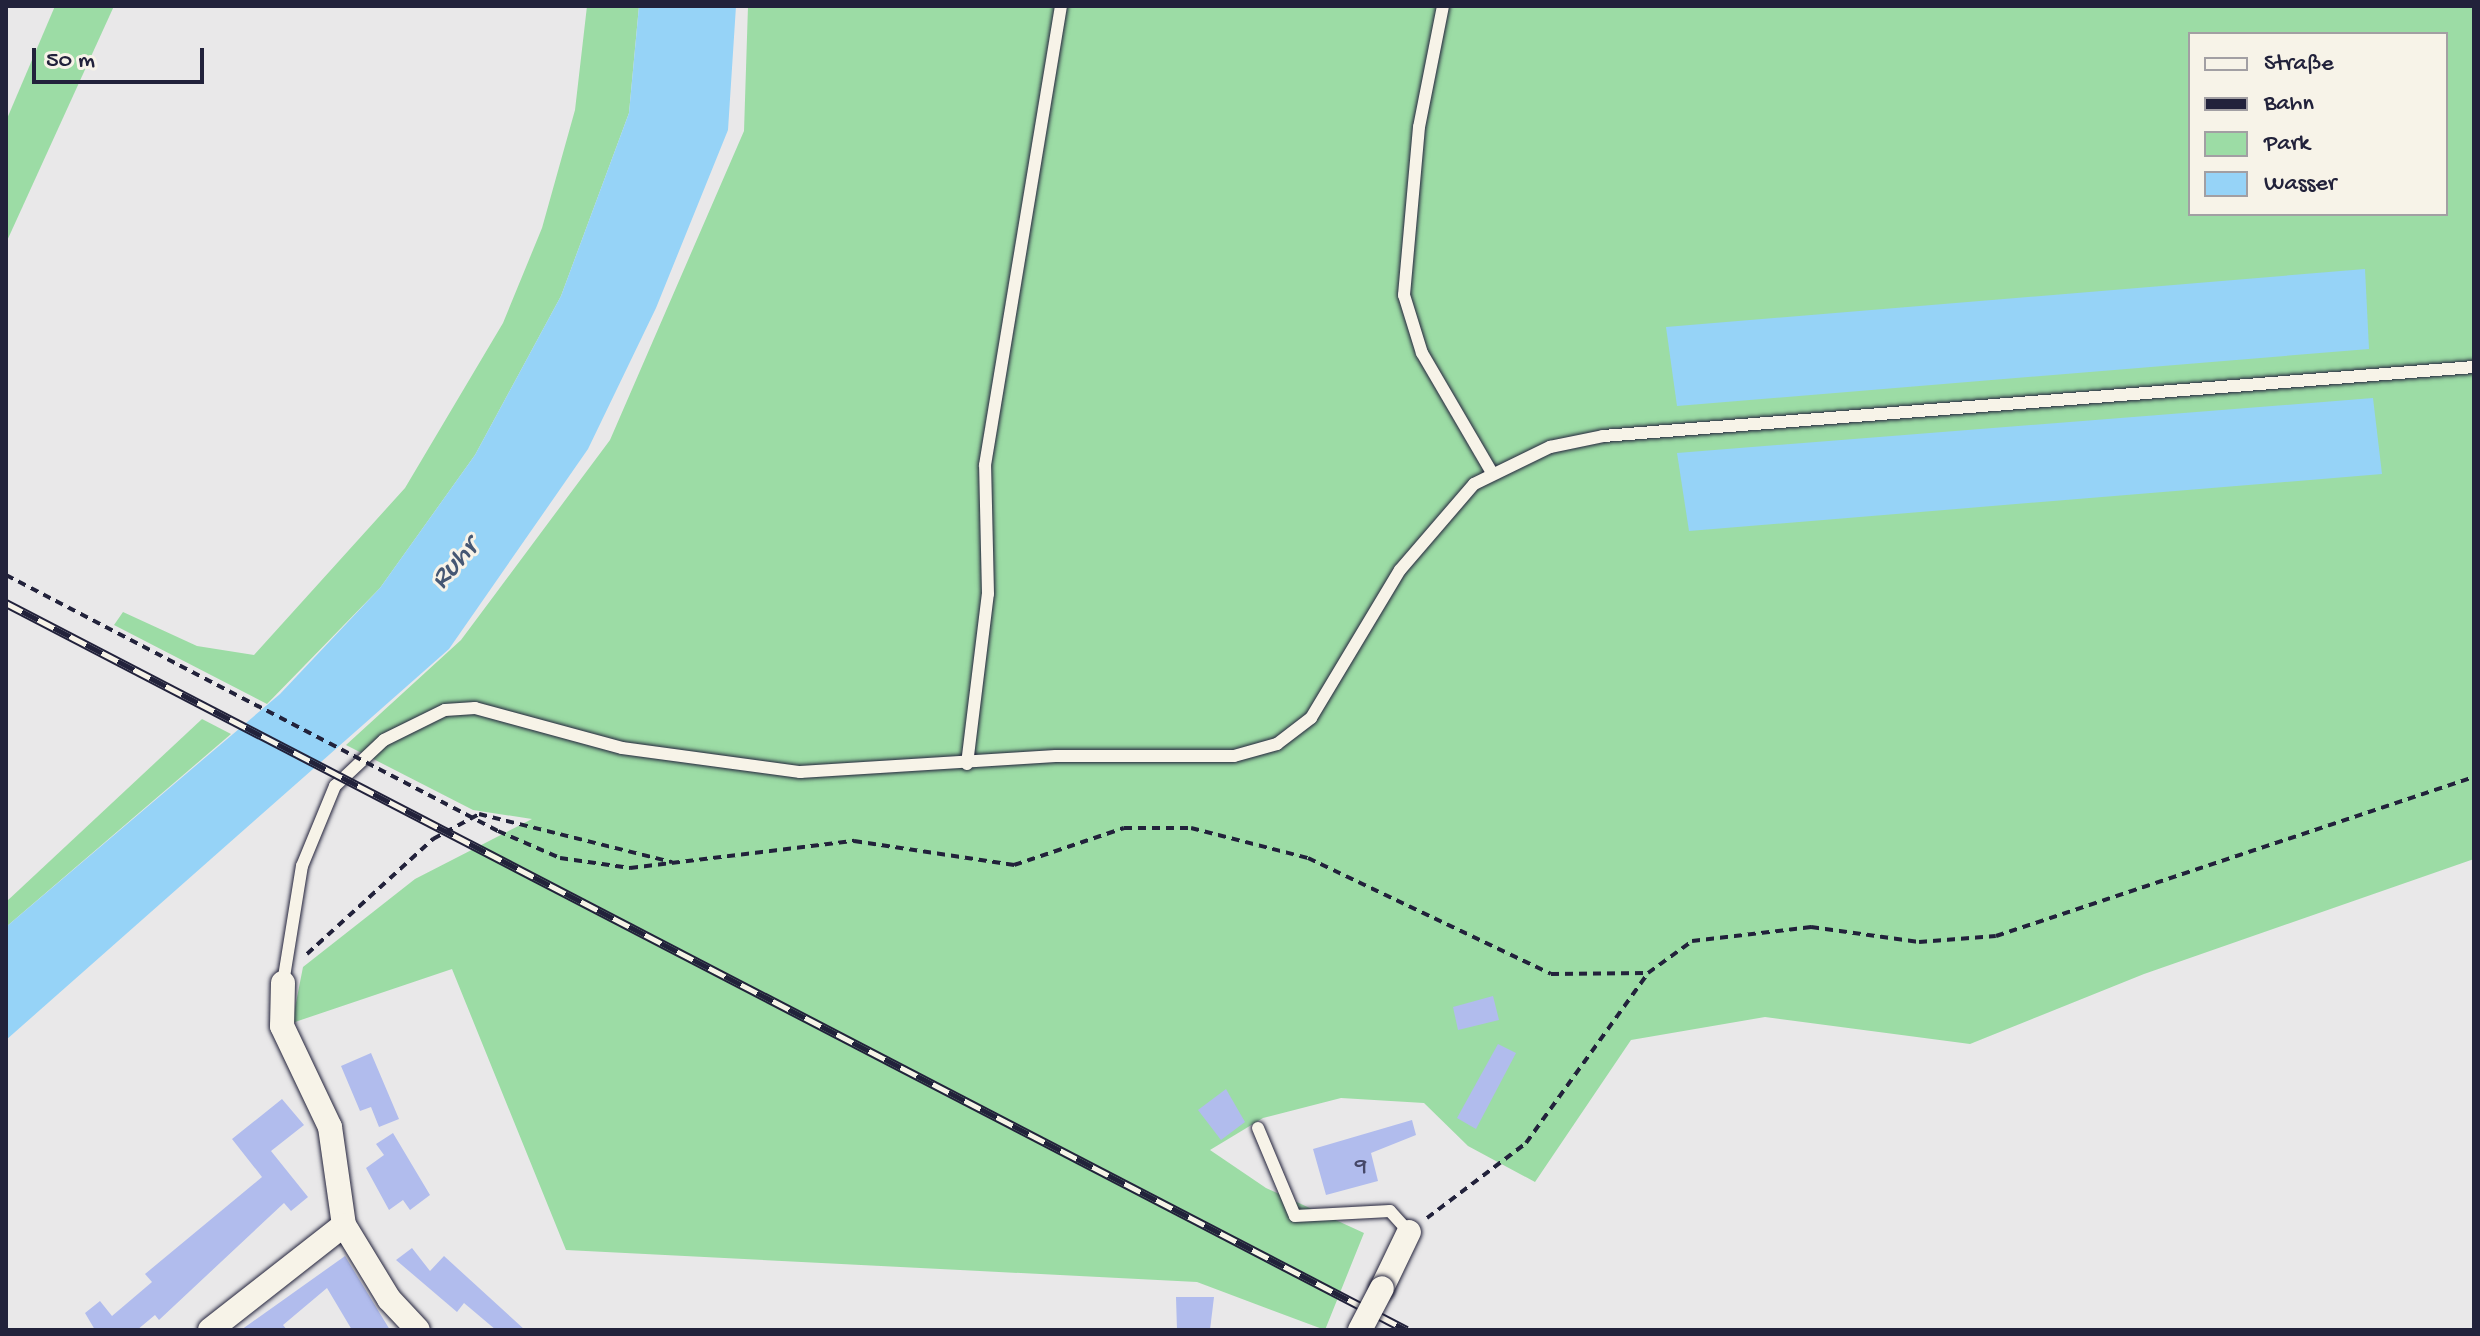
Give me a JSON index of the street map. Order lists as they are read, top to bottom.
{
  "water": ["Ruhr"],
  "house_numbers": ["9"],
  "legend": [
    "Straße",
    "Bahn",
    "Park",
    "Wasser"
  ],
  "scale_bar": "50 m"
}
